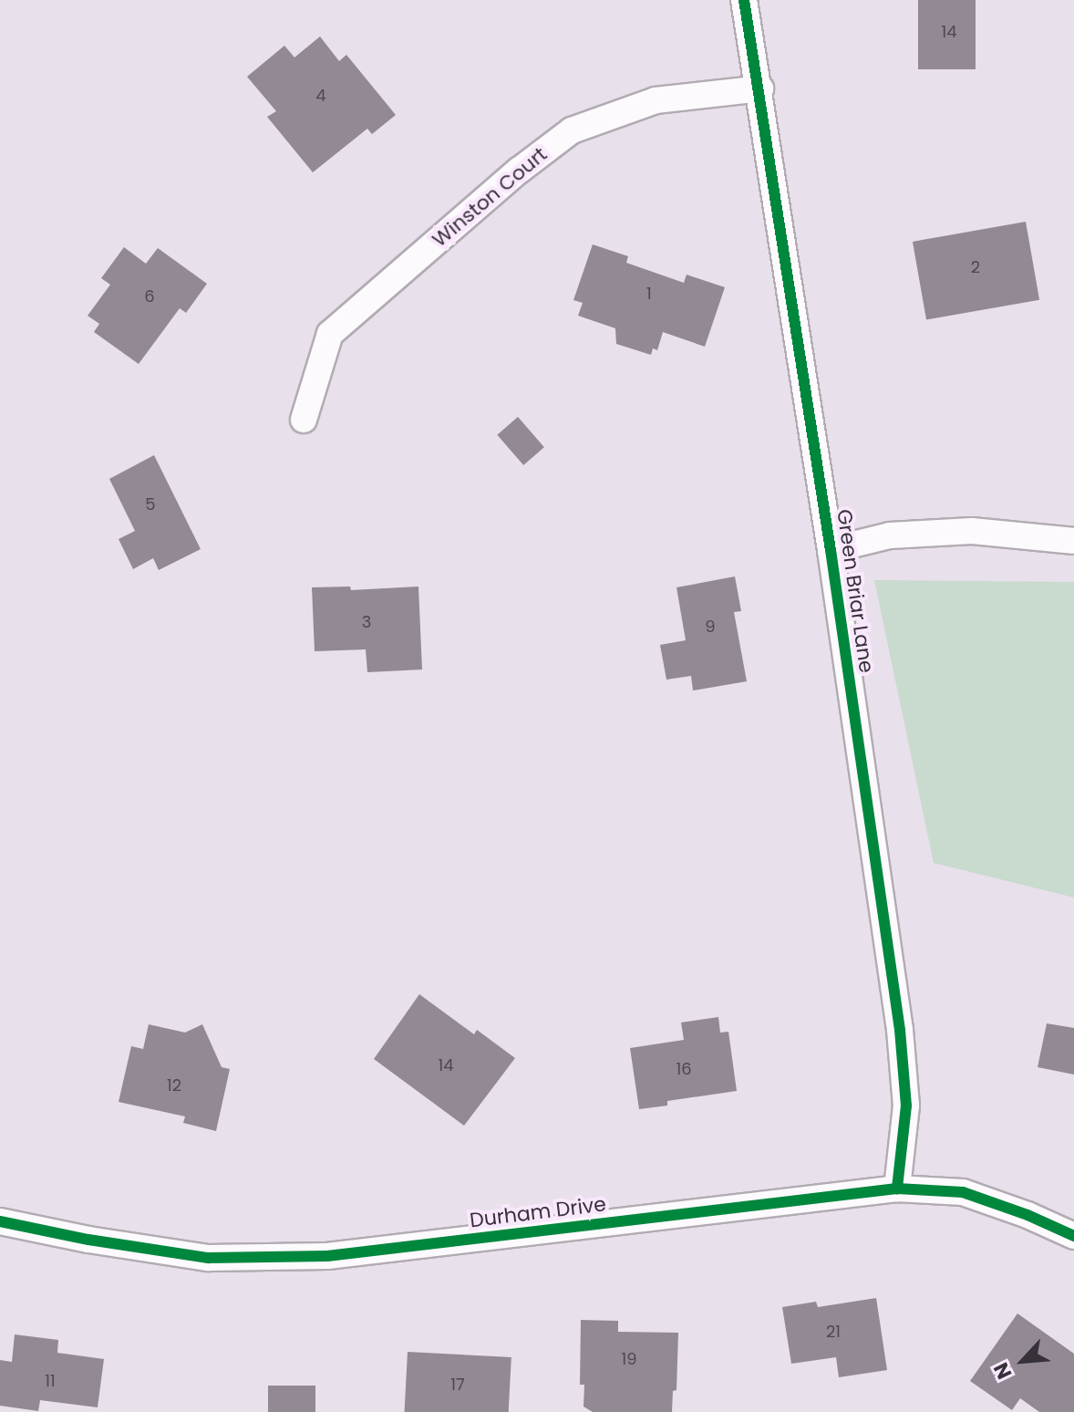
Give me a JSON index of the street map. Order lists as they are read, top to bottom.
{
  "streets": {
    "street": ["Winston Court", "Green Briar Lane", "Durham Drive"]
  },
  "crossings": [
    ["Winston Court", "Green Briar Lane"],
    ["Green Briar Lane", "Durham Drive"]
  ],
  "house_numbers": [
    "14",
    "4",
    "2",
    "1",
    "6",
    "5",
    "3",
    "9",
    "14",
    "16",
    "12",
    "21",
    "19",
    "11",
    "17"
  ],
  "north": "bottom left"
}
